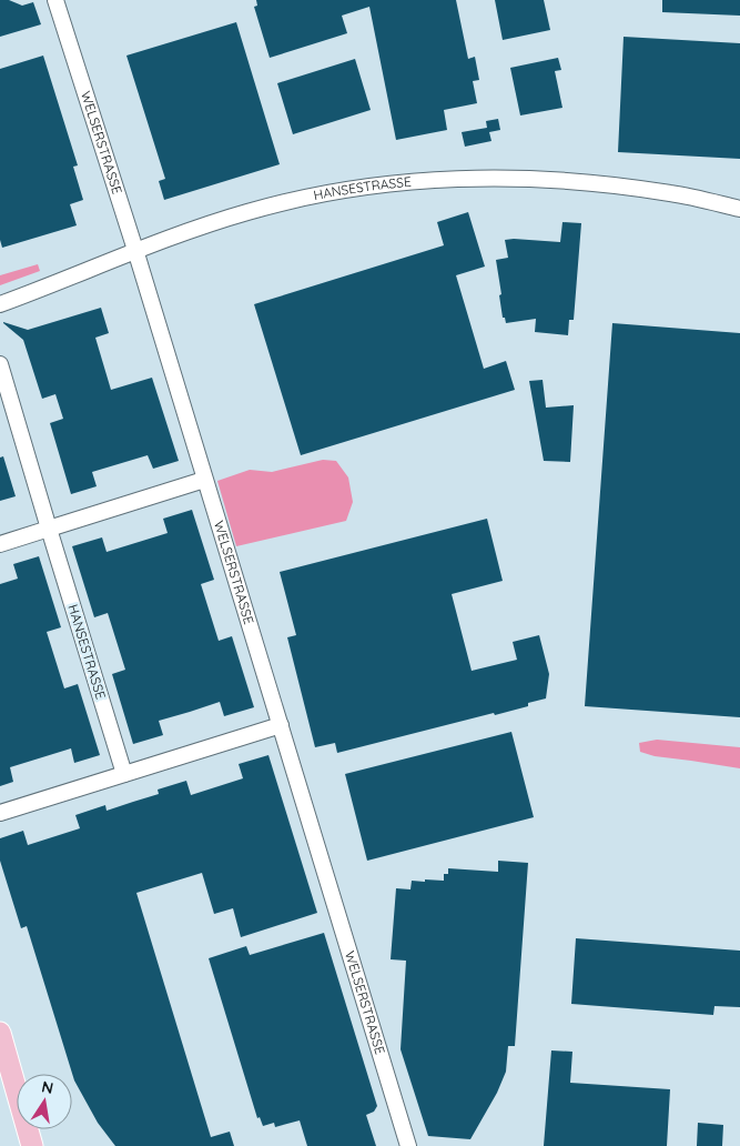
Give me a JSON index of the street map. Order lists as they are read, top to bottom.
{
  "streets": {
    "street": ["WELSERSTRASSE", "HANSESTRASSE"]
  },
  "crossings": [
    ["WELSERSTRASSE", "HANSESTRASSE"]
  ],
  "north": "top"
}
